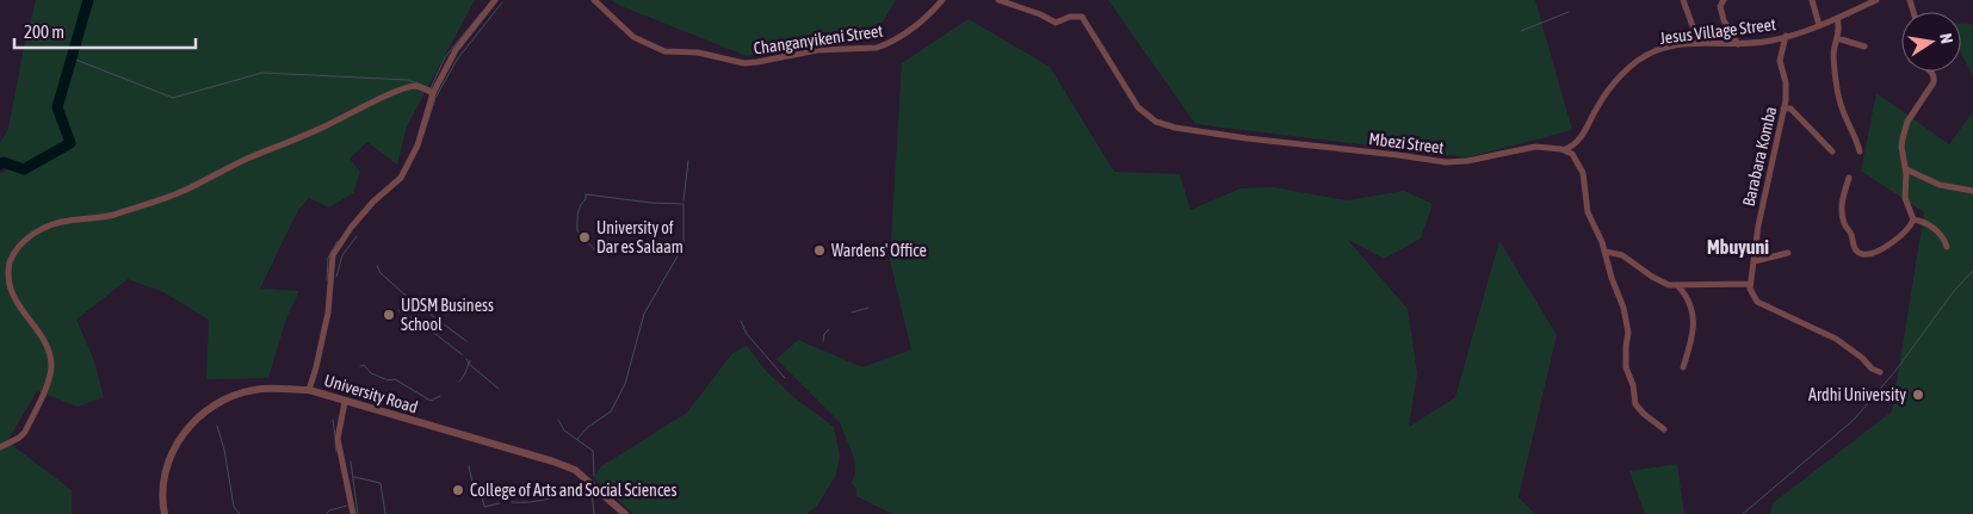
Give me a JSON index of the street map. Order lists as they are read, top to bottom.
{
  "streets": {
    "street": [
      "Jesus Village Street",
      "Changanyikeni Street",
      "Mbezi Street",
      "Barabara Komba",
      "University Road"
    ]
  },
  "crossings": [
    ["Jesus Village Street", "Mbezi Street"],
    ["Jesus Village Street", "Barabara Komba"]
  ],
  "districts": ["Mbuyuni"],
  "places": [
    "University of Dar es Salaam",
    "Wardens' Office",
    "UDSM Business School",
    "Ardhi University",
    "College of Arts and Social Sciences"
  ],
  "scale_bar": "200 m",
  "north": "right"
}
